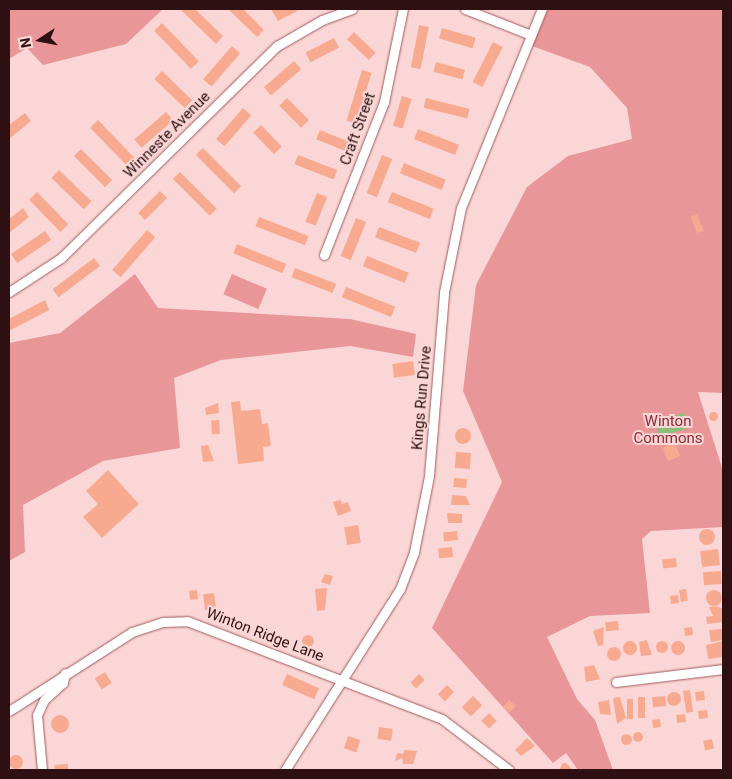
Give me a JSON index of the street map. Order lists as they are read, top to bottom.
{
  "streets": {
    "street": [
      "Craft Street",
      "Winneste Avenue",
      "Kings Run Drive",
      "Winton Ridge Lane"
    ]
  },
  "crossings": [
    ["Kings Run Drive", "Winton Ridge Lane"]
  ],
  "parks": ["Winton Commons"],
  "north": "left"
}
